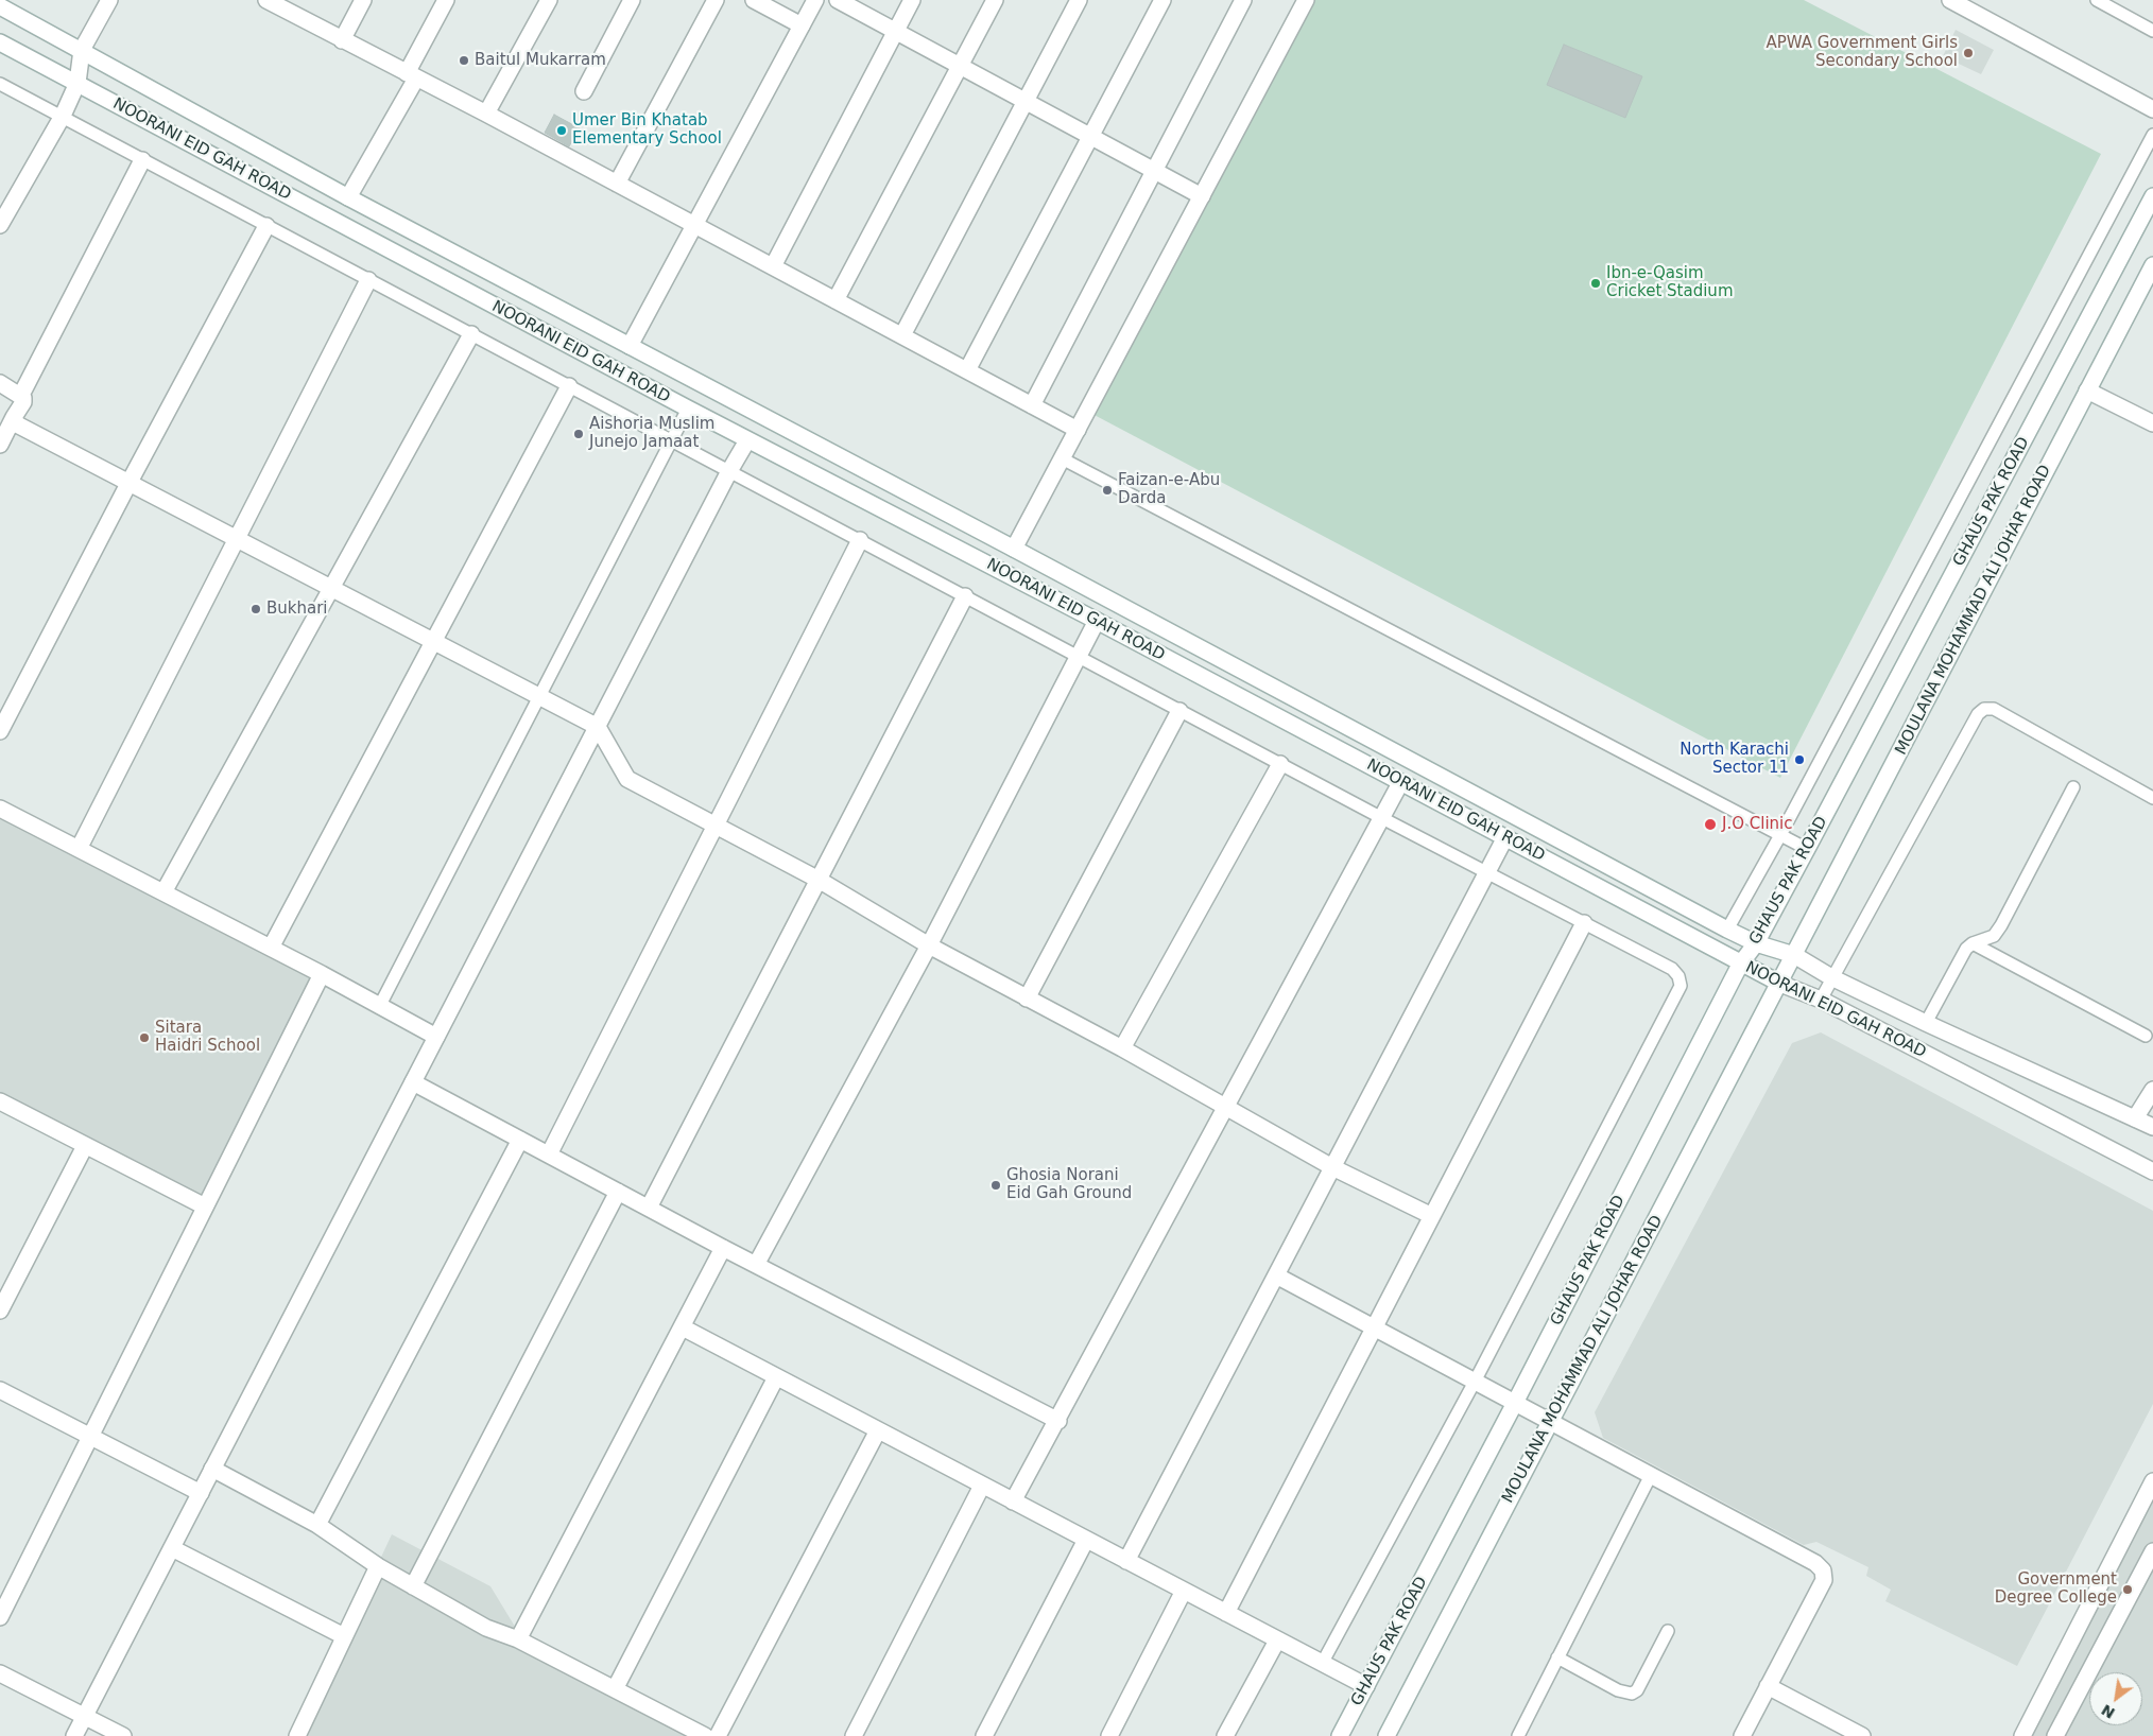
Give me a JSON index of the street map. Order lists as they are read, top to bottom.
{
  "streets": {
    "street": ["NOORANI EID GAH ROAD", "GHAUS PAK ROAD", "MOULANA MOHAMMAD ALI JOHAR ROAD"]
  },
  "crossings": [
    ["NOORANI EID GAH ROAD", "GHAUS PAK ROAD"],
    ["NOORANI EID GAH ROAD", "MOULANA MOHAMMAD ALI JOHAR ROAD"]
  ],
  "places": [
    "APWA Government Girls Secondary School",
    "Baitul Mukarram",
    "Umer Bin Khatab Elementary School",
    "Ibn-e-Qasim Cricket Stadium",
    "Aishoria Muslim Junejo Jamaat",
    "Faizan-e-Abu Darda",
    "Bukhari",
    "North Karachi Sector 11",
    "J.O Clinic",
    "Sitara Haidri School",
    "Ghosia Norani Eid Gah Ground",
    "Government Degree College"
  ],
  "north": "bottom left"
}
